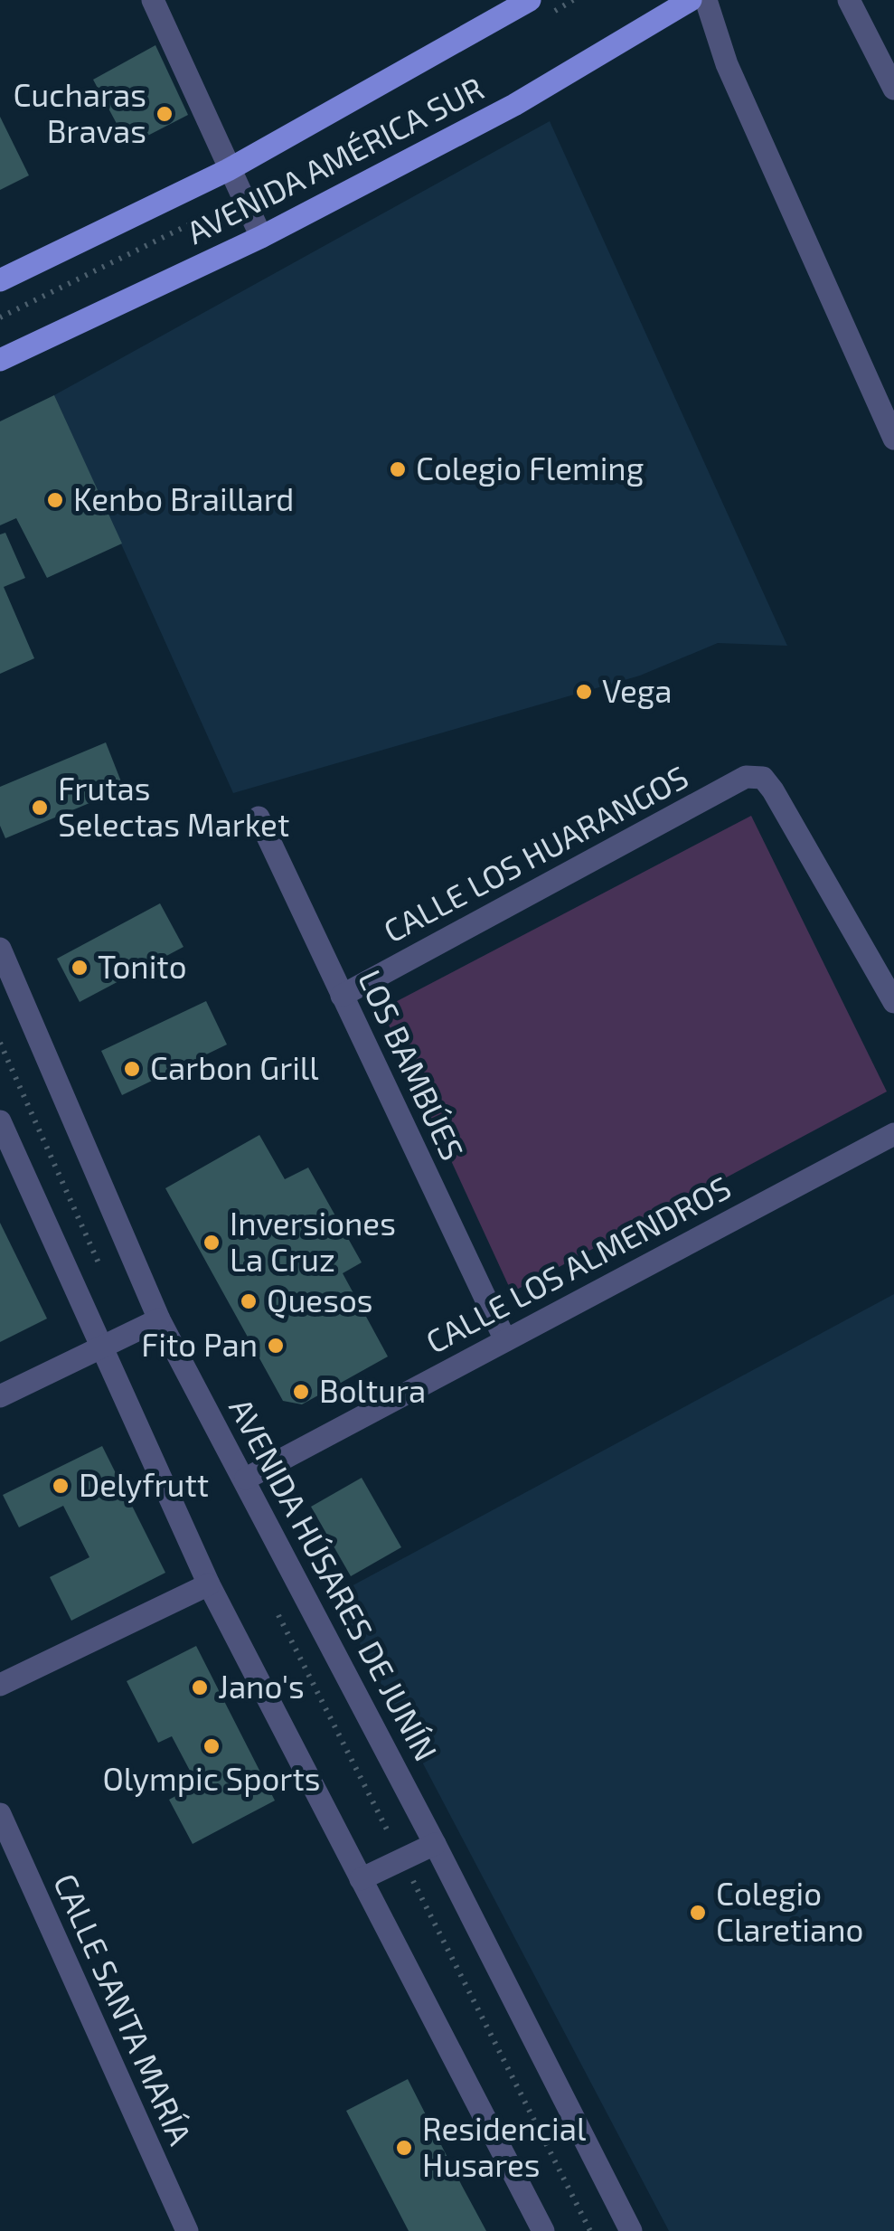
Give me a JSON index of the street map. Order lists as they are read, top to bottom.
{
  "streets": {
    "main road": ["AVENIDA AMÉRICA SUR"],
    "street": [
      "CALLE LOS HUARANGOS",
      "LOS BAMBÚES",
      "CALLE LOS ALMENDROS",
      "AVENIDA HÚSARES DE JUNÍN",
      "CALLE SANTA MARÍA"
    ]
  },
  "crossings": [
    ["CALLE LOS HUARANGOS", "LOS BAMBÚES"],
    ["LOS BAMBÚES", "CALLE LOS ALMENDROS"],
    ["CALLE LOS ALMENDROS", "AVENIDA HÚSARES DE JUNÍN"]
  ],
  "places": [
    "Cucharas Bravas",
    "Colegio Fleming",
    "Kenbo Braillard",
    "Vega",
    "Frutas Selectas Market",
    "Tonito",
    "Carbon Grill",
    "Inversiones La Cruz",
    "Quesos",
    "Fito Pan",
    "Boltura",
    "Delyfrutt",
    "Jano's",
    "Olympic Sports",
    "Colegio Claretiano",
    "Residencial Husares"
  ]
}
